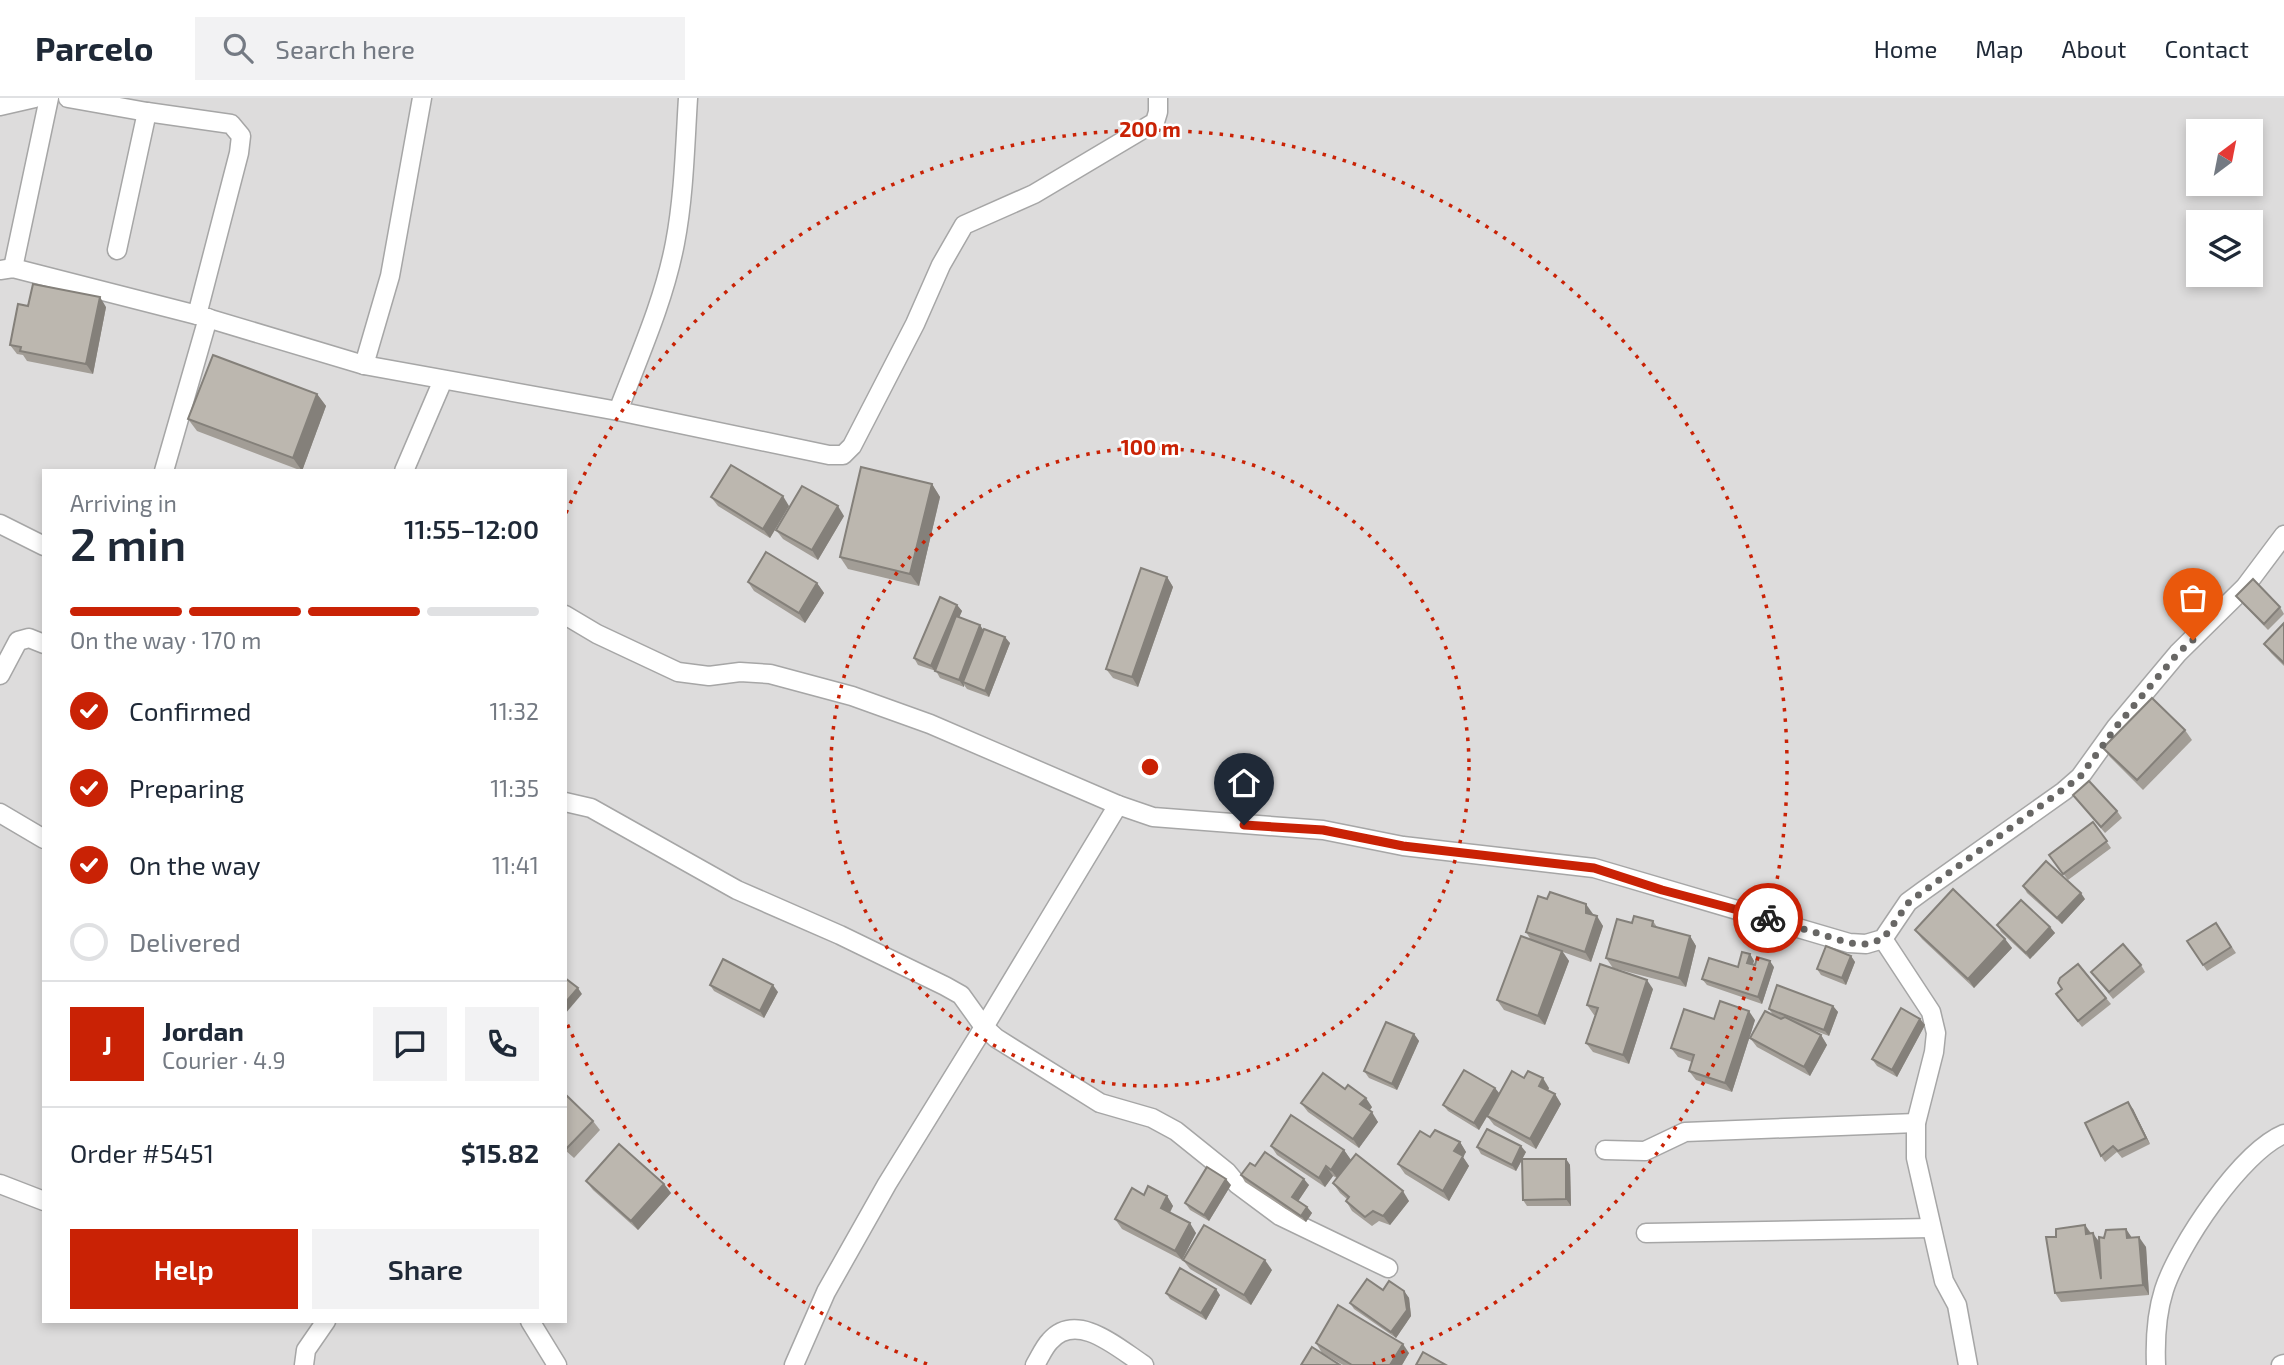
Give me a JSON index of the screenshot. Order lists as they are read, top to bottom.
{
  "north": "top right",
  "page": {
    "header": "Parcelo",
    "search": "Search here",
    "nav": [
      "Home",
      "Map",
      "About",
      "Contact"
    ],
    "heading": ["2 min", "Arriving in", "11:55–12:00"],
    "panel": [
      "Jordan",
      "Courier · 4.9",
      "Order #5451",
      "$15.82"
    ],
    "bar": "On the way · 170 m",
    "list": [
      ["Confirmed", "11:32"],
      ["Preparing", "11:35"],
      ["On the way", "11:41"],
      "Delivered"
    ],
    "round": "J",
    "buttons": ["Help", "Share"]
  },
  "rings": ["200 m", "100 m"]
}
